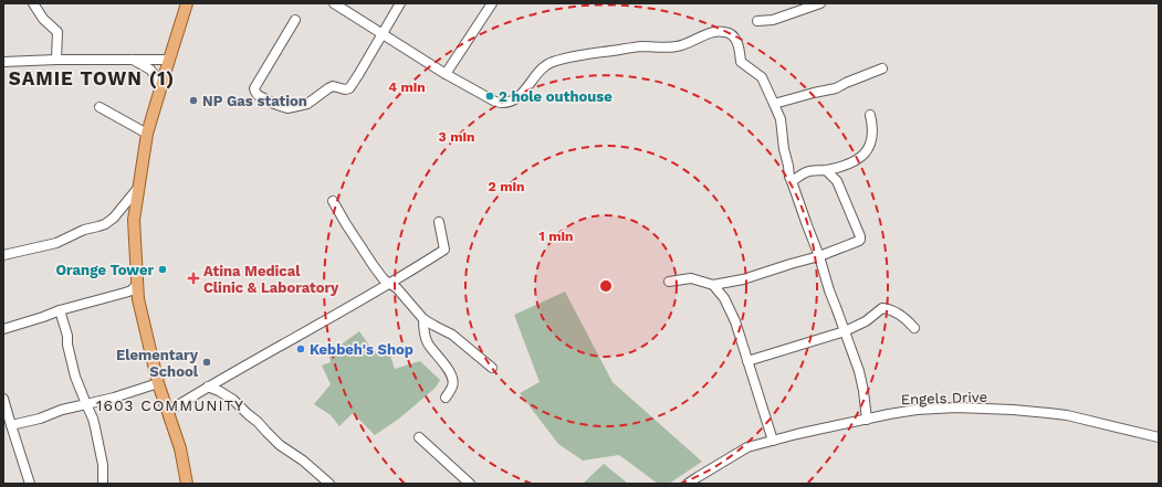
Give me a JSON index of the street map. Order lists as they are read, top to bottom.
{
  "streets": {
    "street": ["Engels Drive"]
  },
  "districts": ["SAMIE TOWN (1)", "1603 COMMUNITY"],
  "places": {
    "other": [
      "2 hole outhouse",
      "NP Gas station",
      "Orange Tower",
      "Kebbeh's Shop",
      "Elementary School"
    ],
    "health": ["Atina Medical Clinic & Laboratory"]
  },
  "rings": [
    "4 min",
    "3 min",
    "2 min",
    "1 min"
  ]
}
